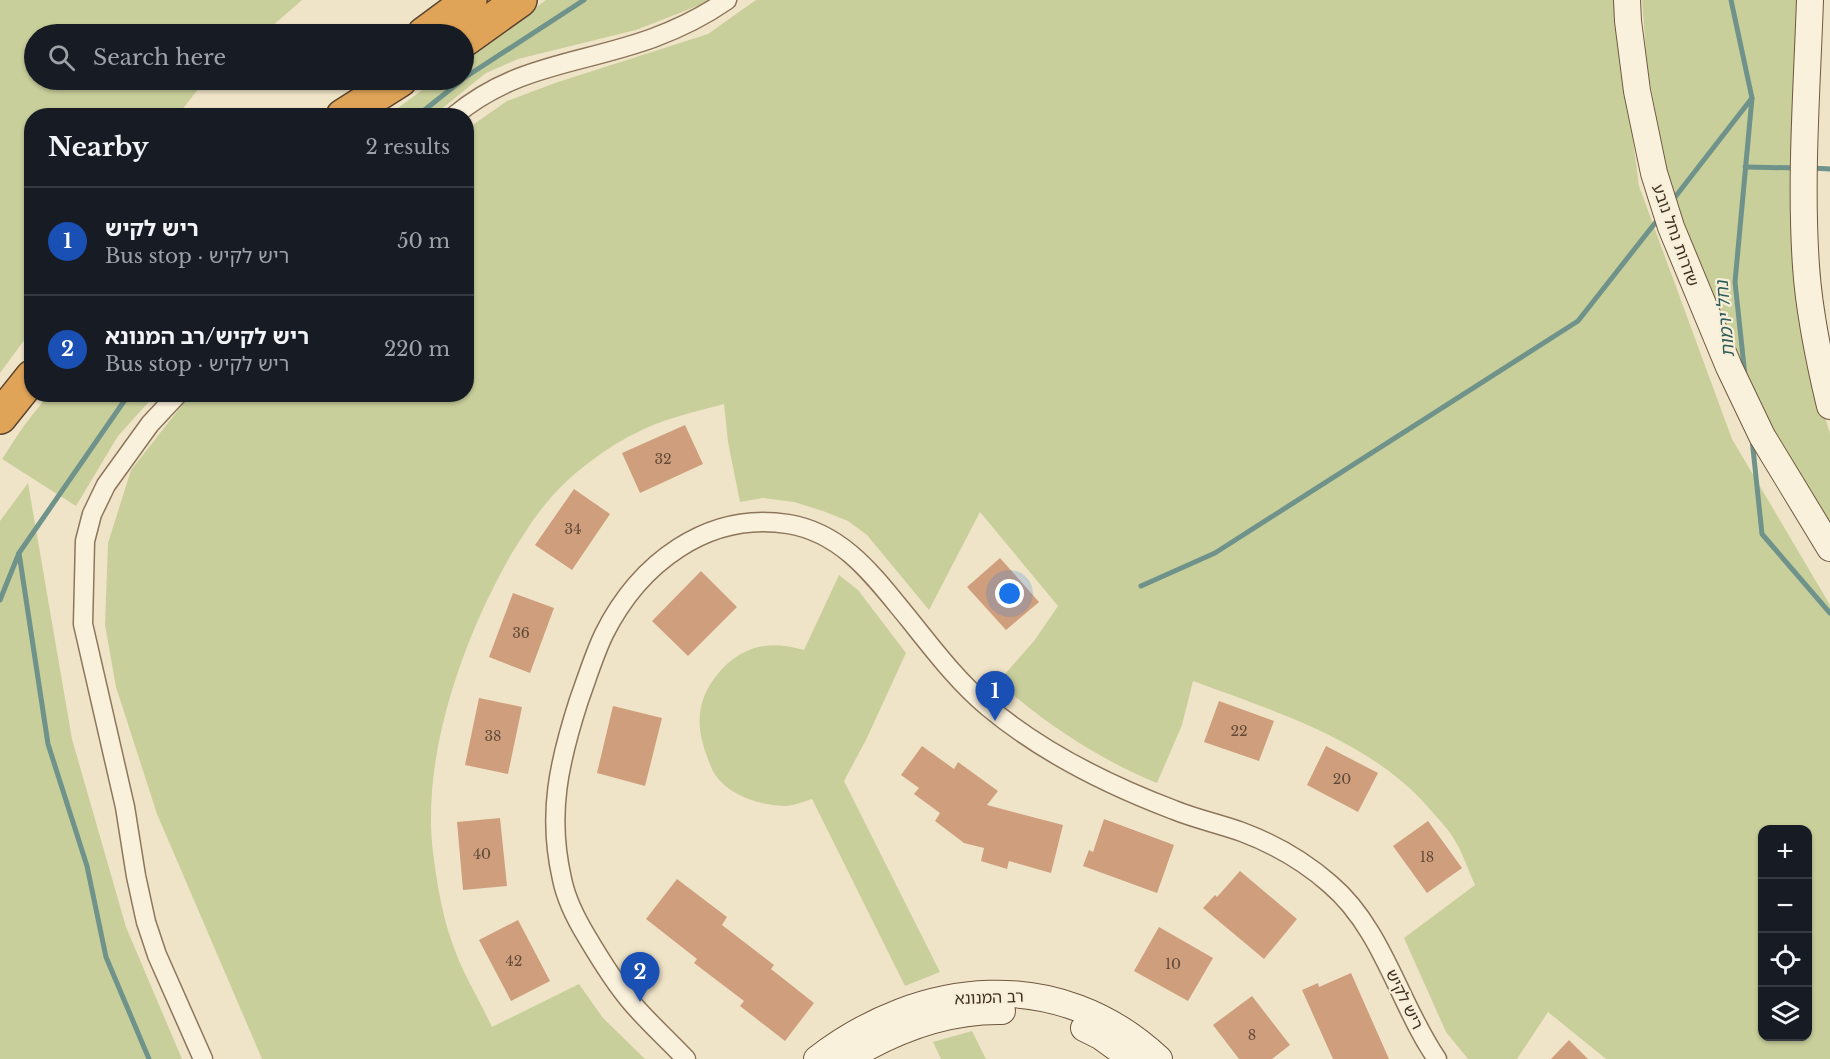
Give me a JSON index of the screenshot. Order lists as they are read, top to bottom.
{
  "streets": {
    "main road": ["שדרות נחל נובע", "רב המנונא"],
    "street": ["ריש לקיש"]
  },
  "water": ["נחל ירמות"],
  "house_numbers": [
    "32",
    "34",
    "36",
    "22",
    "38",
    "20",
    "40",
    "18",
    "42",
    "10",
    "8"
  ],
  "page": {
    "search": "Search here",
    "heading": ["Nearby", "2 results"],
    "list": [
      {
        "mark": "1",
        "name": "ריש לקיש",
        "note": "Bus stop · ריש לקיש",
        "value": "50 m"
      },
      {
        "mark": "2",
        "name": "ריש לקיש/רב המנונא",
        "note": "Bus stop · ריש לקיש",
        "value": "220 m"
      }
    ],
    "pins": ["1", "2"],
    "map_buttons": ["+", "−"]
  }
}
